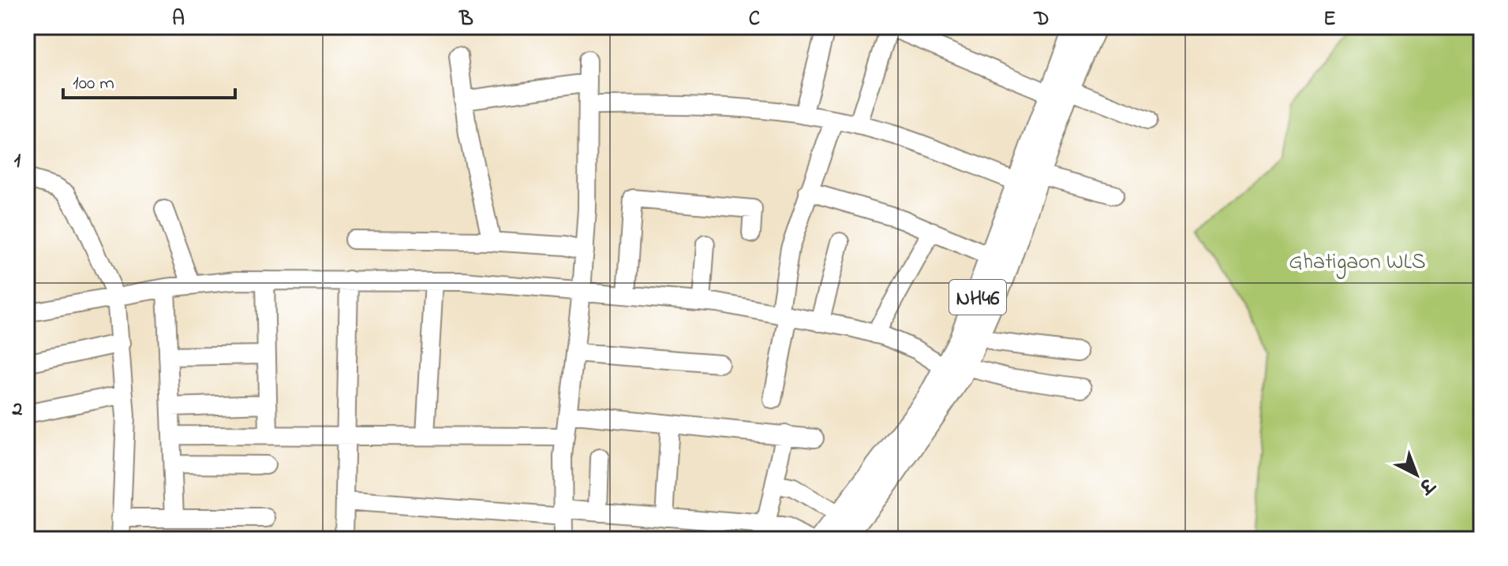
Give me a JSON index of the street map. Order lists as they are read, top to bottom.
{
  "streets": {
    "highway": ["NH46"]
  },
  "parks": ["Ghatigaon WLS"],
  "scale_bar": "100 m",
  "north": "bottom right",
  "grid": {
    "columns": [
      "A",
      "B",
      "C",
      "D",
      "E"
    ],
    "rows": ["1", "2"]
  }
}
